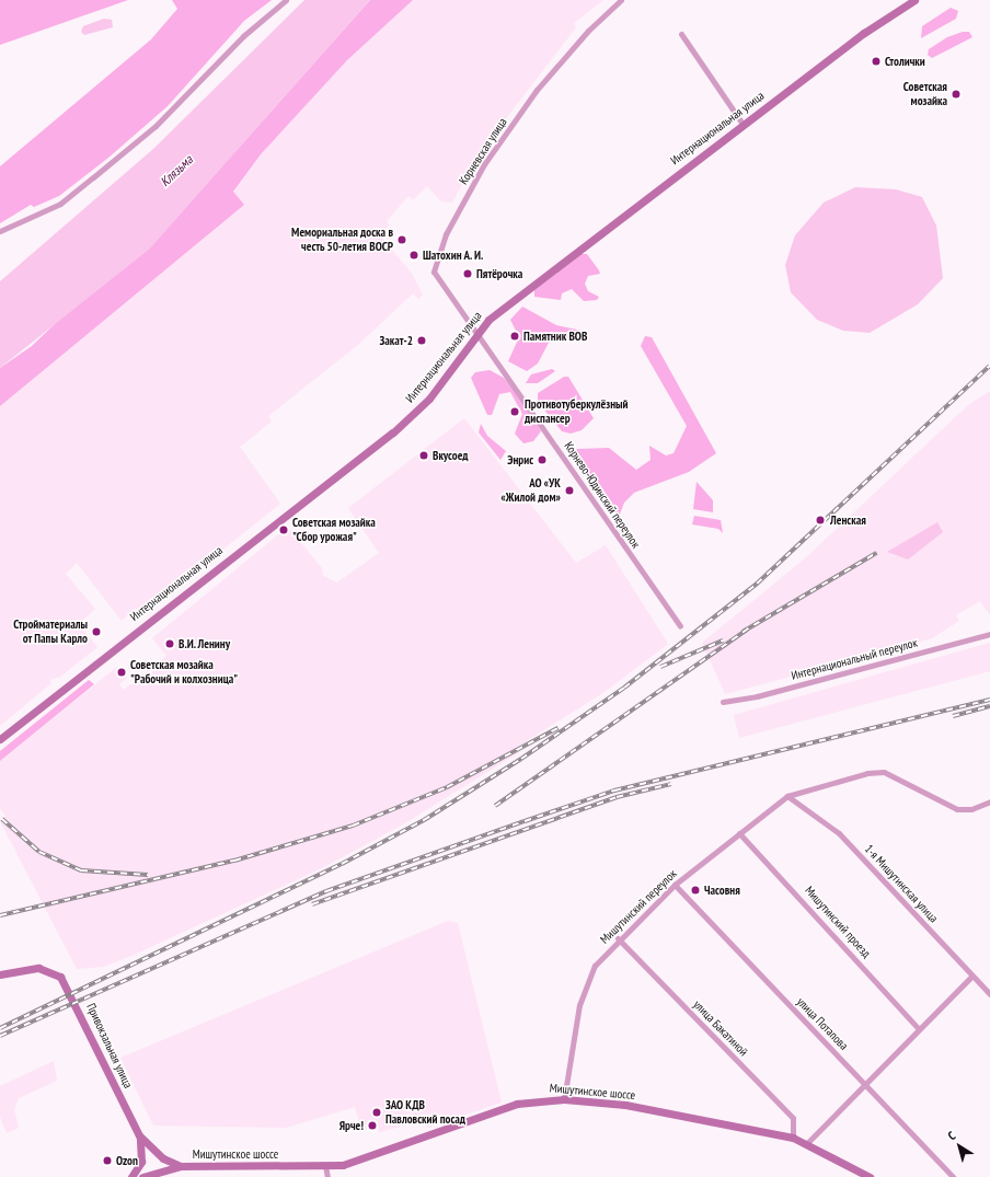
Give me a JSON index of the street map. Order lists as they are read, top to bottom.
{
  "streets": {
    "street": [
      "Интернациональная улица",
      "Корневская улица",
      "Корнево-Юдинский переулок",
      "Интернациональный переулок",
      "1-я Мишутинская улица",
      "Мишутинский переулок",
      "Мишутинский проезд",
      "улица Потапова",
      "улица Бакатиной",
      "Привокзальная улица",
      "Мишутинское шоссе"
    ]
  },
  "crossings": [
    ["Интернациональная улица", "Корневская улица"],
    ["Интернациональная улица", "Корнево-Юдинский переулок"],
    ["Корневская улица", "Корнево-Юдинский переулок"],
    ["1-я Мишутинская улица", "Мишутинский переулок"],
    ["Мишутинский переулок", "Мишутинский проезд"],
    ["Мишутинский переулок", "улица Потапова"],
    ["Мишутинский переулок", "улица Бакатиной"],
    ["Мишутинский переулок", "Мишутинское шоссе"],
    ["улица Бакатиной", "Мишутинское шоссе"],
    ["Привокзальная улица", "Мишутинское шоссе"]
  ],
  "water": ["Клязьма"],
  "places": [
    "Столички",
    "Советская мозайка",
    "Мемориальная доска в честь 50-летия ВОСР",
    "Шатохин А. И.",
    "Пятёрочка",
    "Памятник ВОВ",
    "Закат-2",
    "Противотуберкулёзный диспансер",
    "Вкусоед",
    "Энрис",
    "АО «УК «Жилой дом»",
    "Ленская",
    "Советская мозайка \"Сбор урожая\"",
    "Стройматериалы от Папы Карло",
    "В.И. Ленину",
    "Советская мозайка \"Рабочий и колхозница\"",
    "Часовня",
    "ЗАО КДВ Павловский посад",
    "Ярче!",
    "Ozon"
  ],
  "north": "top left"
}
